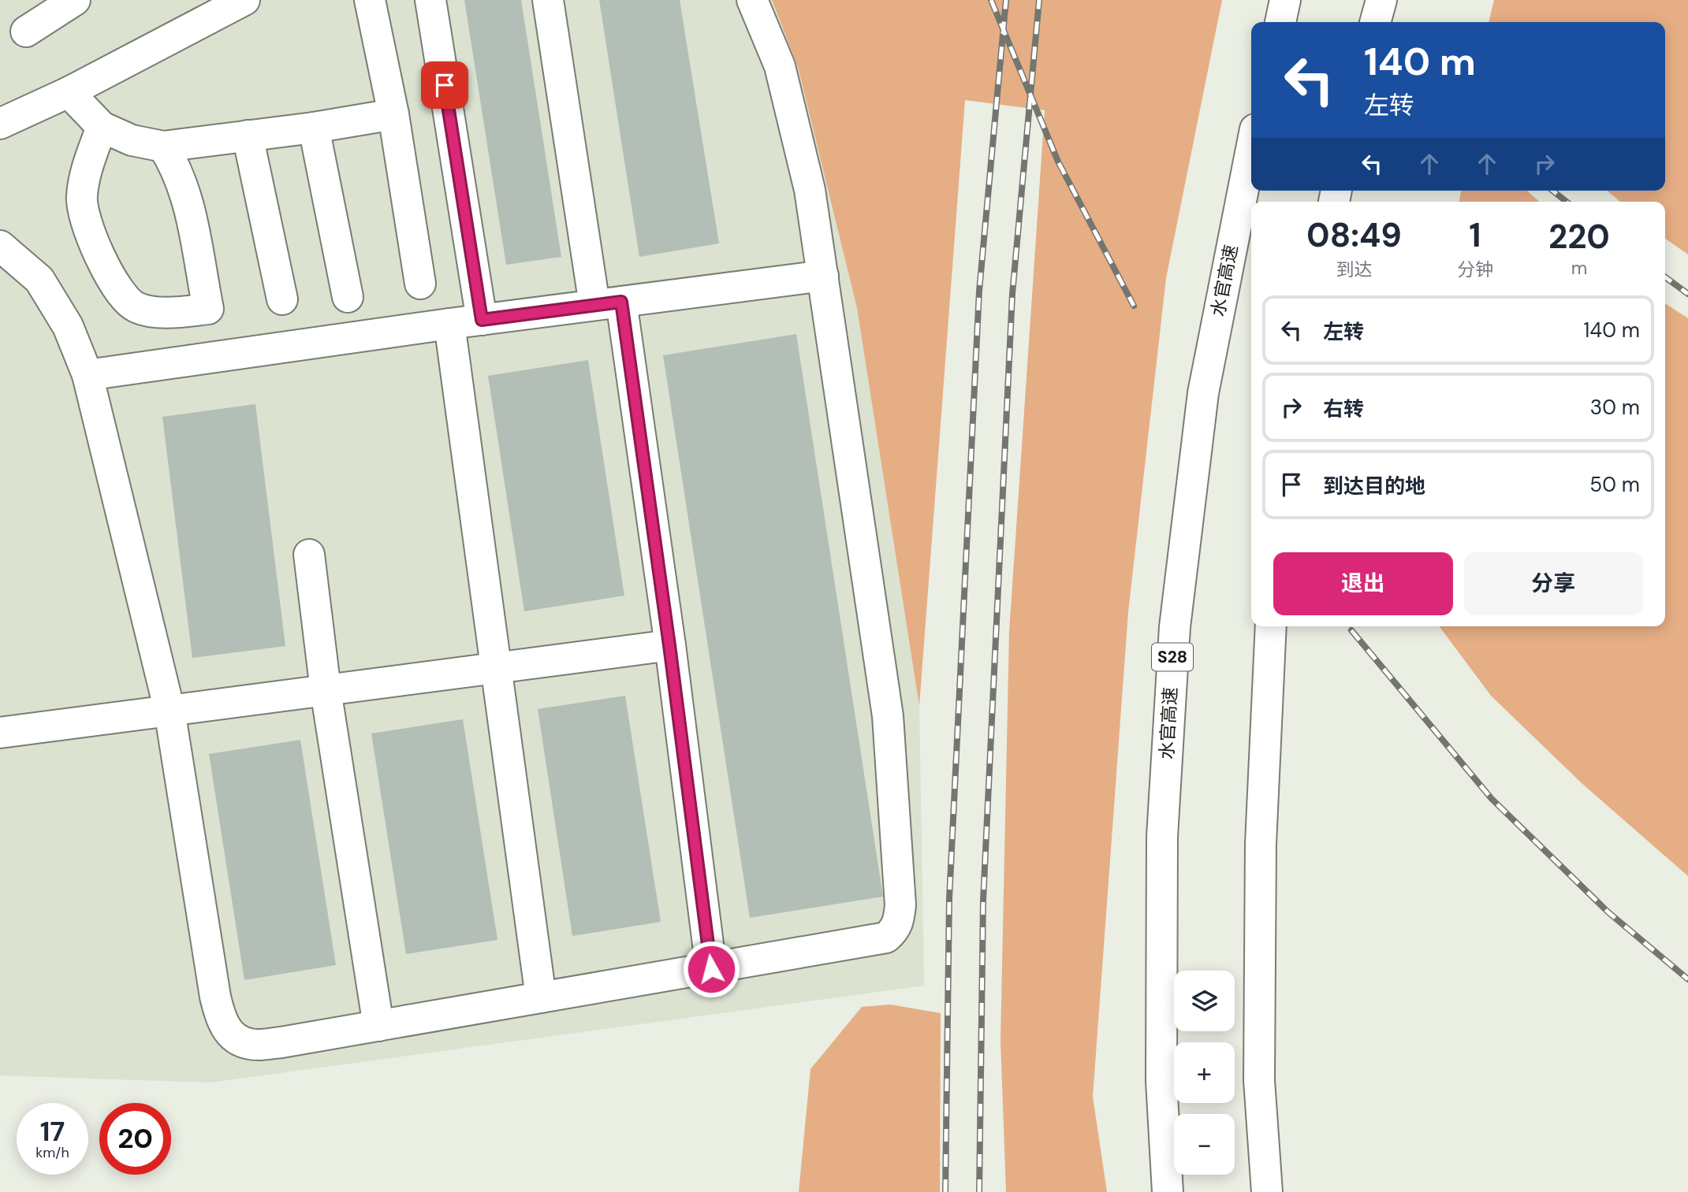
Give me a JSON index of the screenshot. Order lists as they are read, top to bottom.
{
  "streets": {
    "main road": ["水官高速", "S28"]
  },
  "page": {
    "turn": ["140 m", "左转"],
    "eta": [
      "08:49",
      "到达",
      "1",
      "分钟",
      "220",
      "m"
    ],
    "list": [
      {
        "name": "左转",
        "value": "140 m"
      },
      {
        "name": "右转",
        "value": "30 m"
      },
      {
        "name": "到达目的地",
        "value": "50 m"
      }
    ],
    "buttons": ["退出", "分享"],
    "map_buttons": ["+", "−"],
    "speed": "17 km/h",
    "limit": "20"
  }
}
